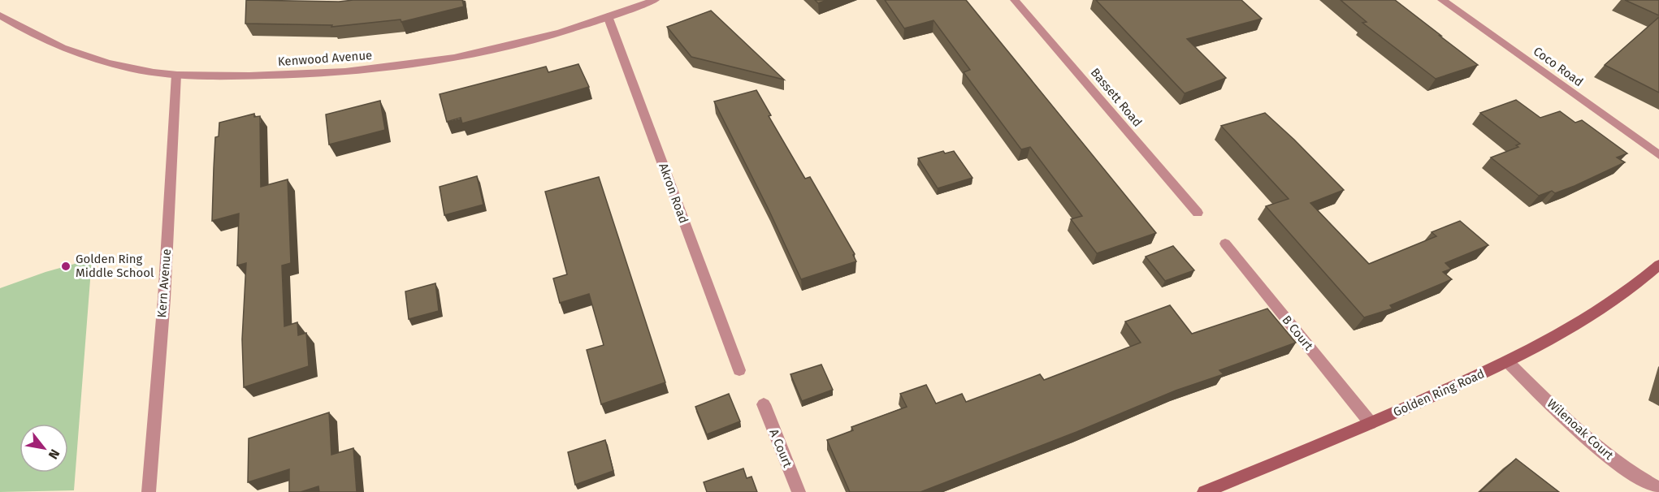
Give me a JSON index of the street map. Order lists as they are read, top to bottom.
{
  "streets": {
    "main road": ["Golden Ring Road"],
    "street": [
      "Kenwood Avenue",
      "Coco Road",
      "Bassett Road",
      "Akron Road",
      "Kern Avenue",
      "B Court",
      "Wilenoak Court",
      "A Court"
    ]
  },
  "crossings": [
    ["Kenwood Avenue", "Akron Road"],
    ["Kenwood Avenue", "Kern Avenue"],
    ["B Court", "Golden Ring Road"],
    ["Golden Ring Road", "Wilenoak Court"]
  ],
  "places": ["Golden Ring Middle School"],
  "north": "bottom right"
}
